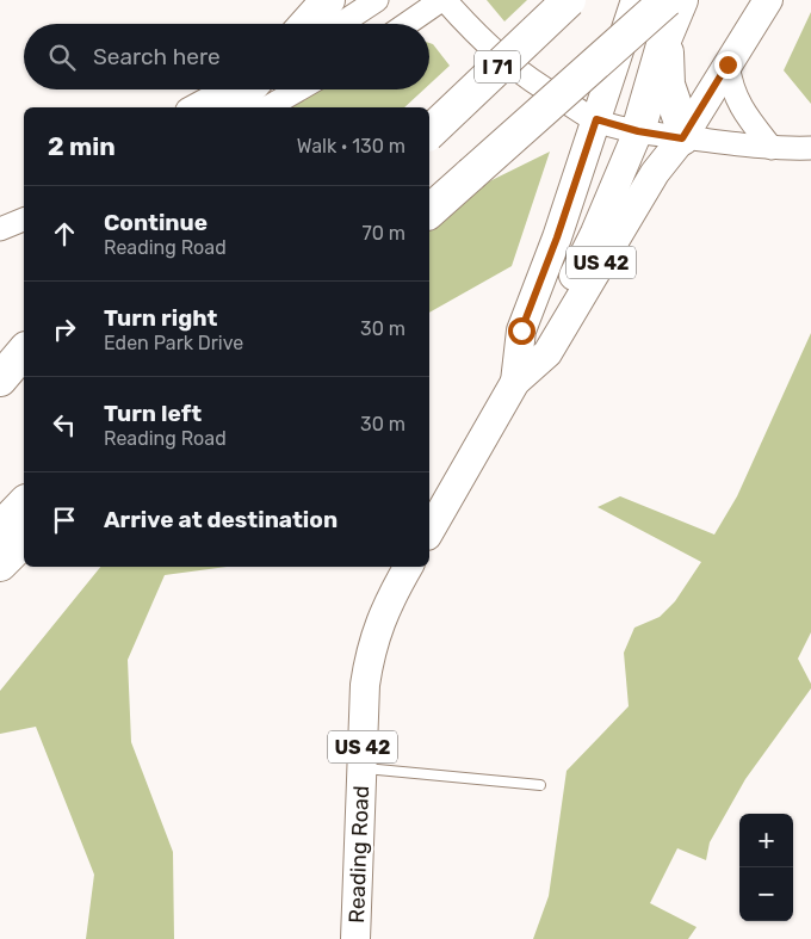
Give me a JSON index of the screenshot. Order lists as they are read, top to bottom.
{
  "streets": {
    "highway": ["I 71"],
    "main road": ["US 42", "Reading Road"]
  },
  "page": {
    "search": "Search here",
    "heading": ["2 min", "Walk · 130 m"],
    "list": [
      ["Continue", "Reading Road", "70 m"],
      ["Turn right", "Eden Park Drive", "30 m"],
      ["Turn left", "Reading Road", "30 m"],
      "Arrive at destination"
    ],
    "map_buttons": ["+", "−"]
  }
}
